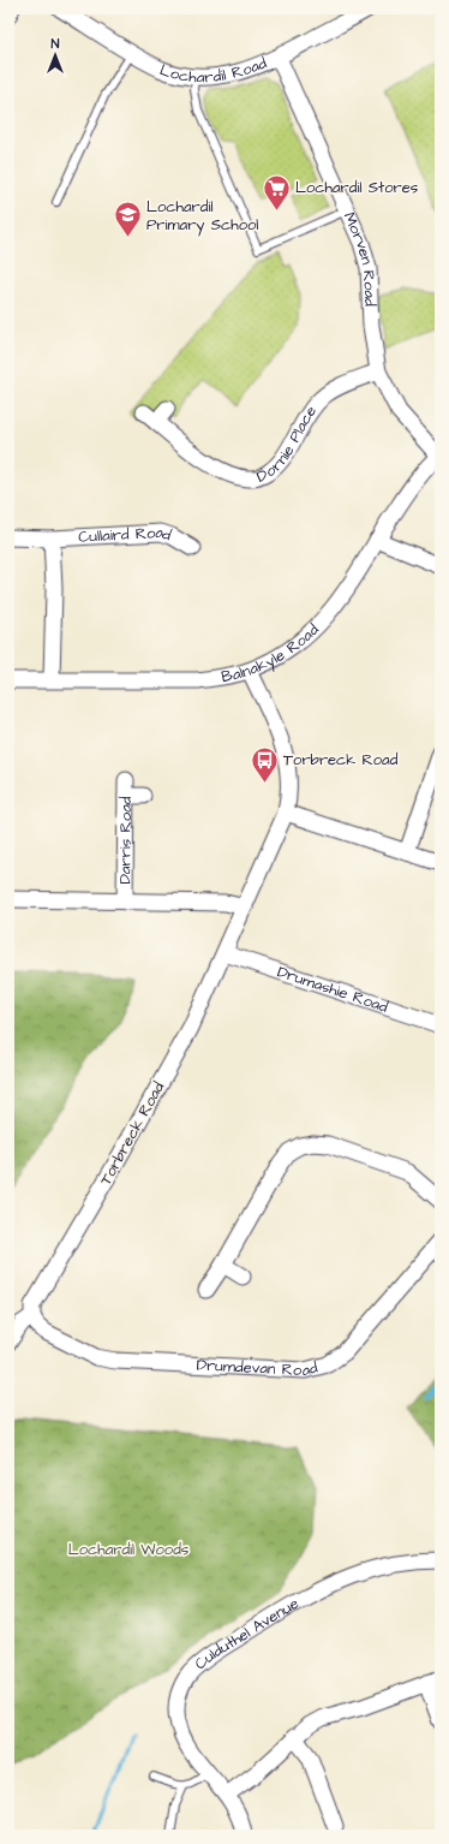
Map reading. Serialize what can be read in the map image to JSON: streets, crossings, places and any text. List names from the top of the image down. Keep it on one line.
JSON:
{"streets":{"street":["Lochardil Road","Morven Road","Dornie Place","Cullaird Road","Balnakyle Road","Darris Road","Drumashie Road","Torbreck Road","Drumdevan Road","Culduthel Avenue"]},"crossings":[["Lochardil Road","Morven Road"],["Morven Road","Dornie Place"],["Morven Road","Balnakyle Road"],["Balnakyle Road","Torbreck Road"],["Darris Road","Torbreck Road"],["Drumashie Road","Torbreck Road"],["Torbreck Road","Drumdevan Road"]],"parks":["Lochardil Woods"],"places":{"supermarket":["Lochardil Stores"],"school or university":["Lochardil Primary School"],"bus stop":["Torbreck Road"]},"north":"top"}
